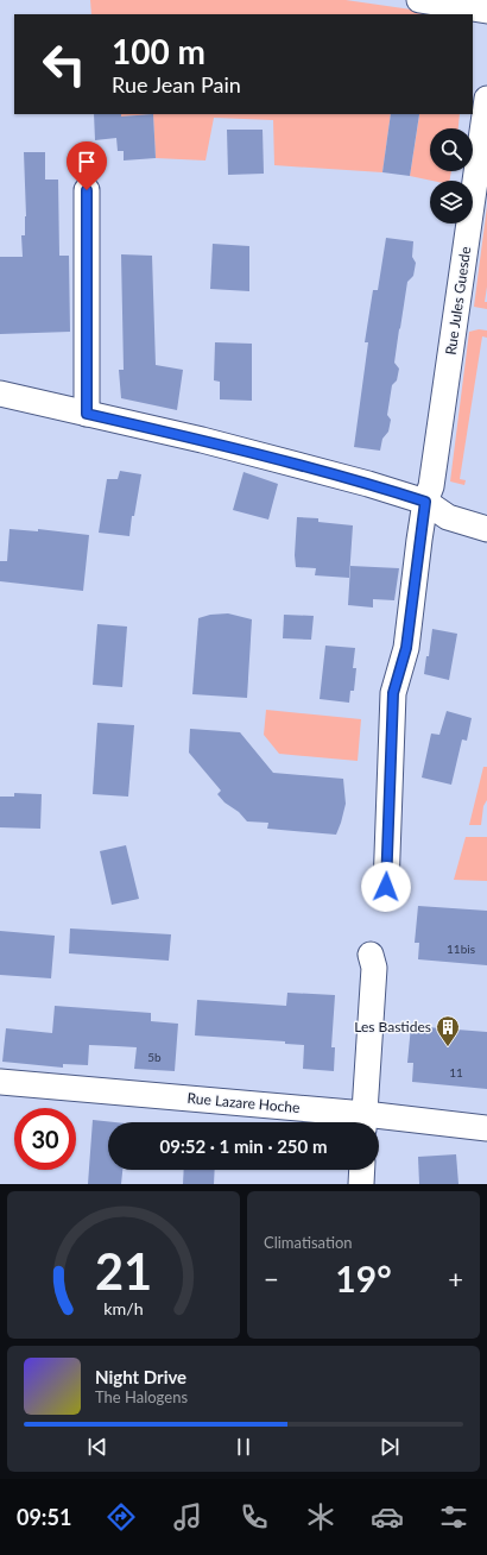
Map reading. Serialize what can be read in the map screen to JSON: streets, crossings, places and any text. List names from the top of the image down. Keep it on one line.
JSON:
{"streets":{"street":["Rue Jules Guesde","Rue Lazare Hoche"]},"places":{"building":["Les Bastides"]},"house_numbers":["11bis","5b","11"],"page":{"turn":["100 m","Rue Jean Pain"],"limit":"30","trip":"09:52 · 1 min · 250 m","tile":"Climatisation","heat":["−","19°","+"],"song":["Night Drive","The Halogens"],"tabs":"09:51","gauge":["21","km/h"]}}
